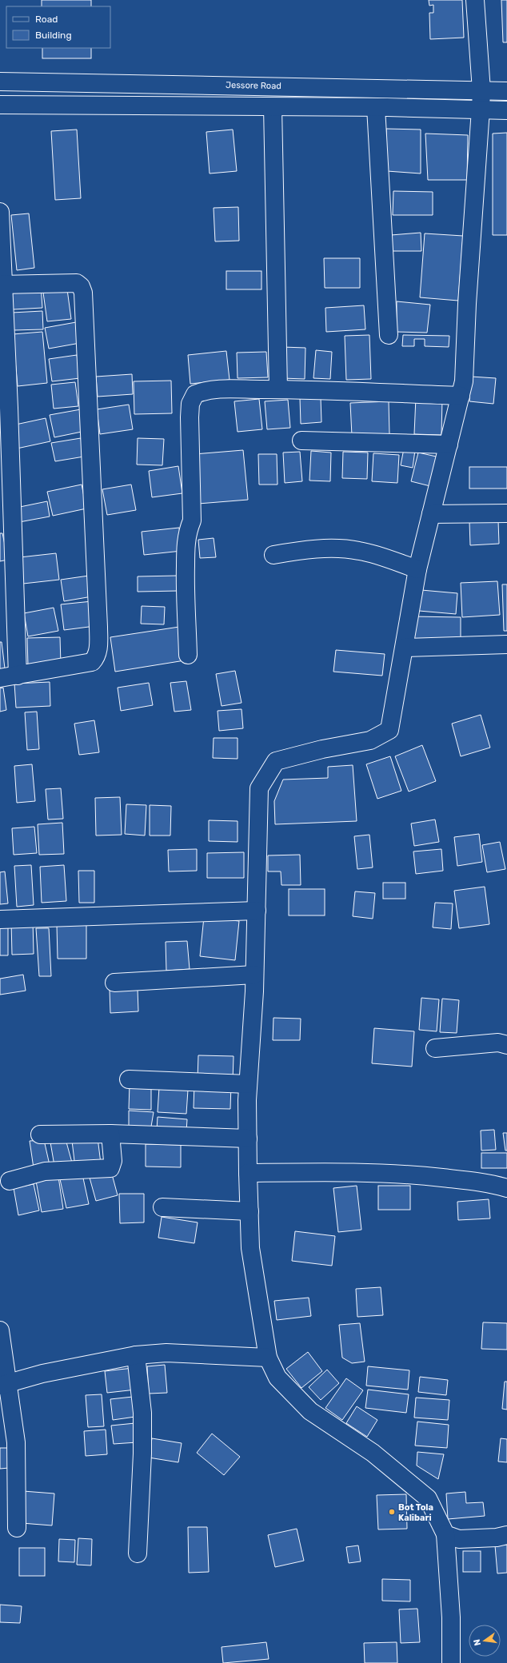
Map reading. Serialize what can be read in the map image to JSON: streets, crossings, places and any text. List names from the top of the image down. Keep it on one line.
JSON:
{"streets":{"main road":["Jessore Road"]},"places":["Bot Tola Kalibari"],"legend":["Road","Building"],"north":"left"}
